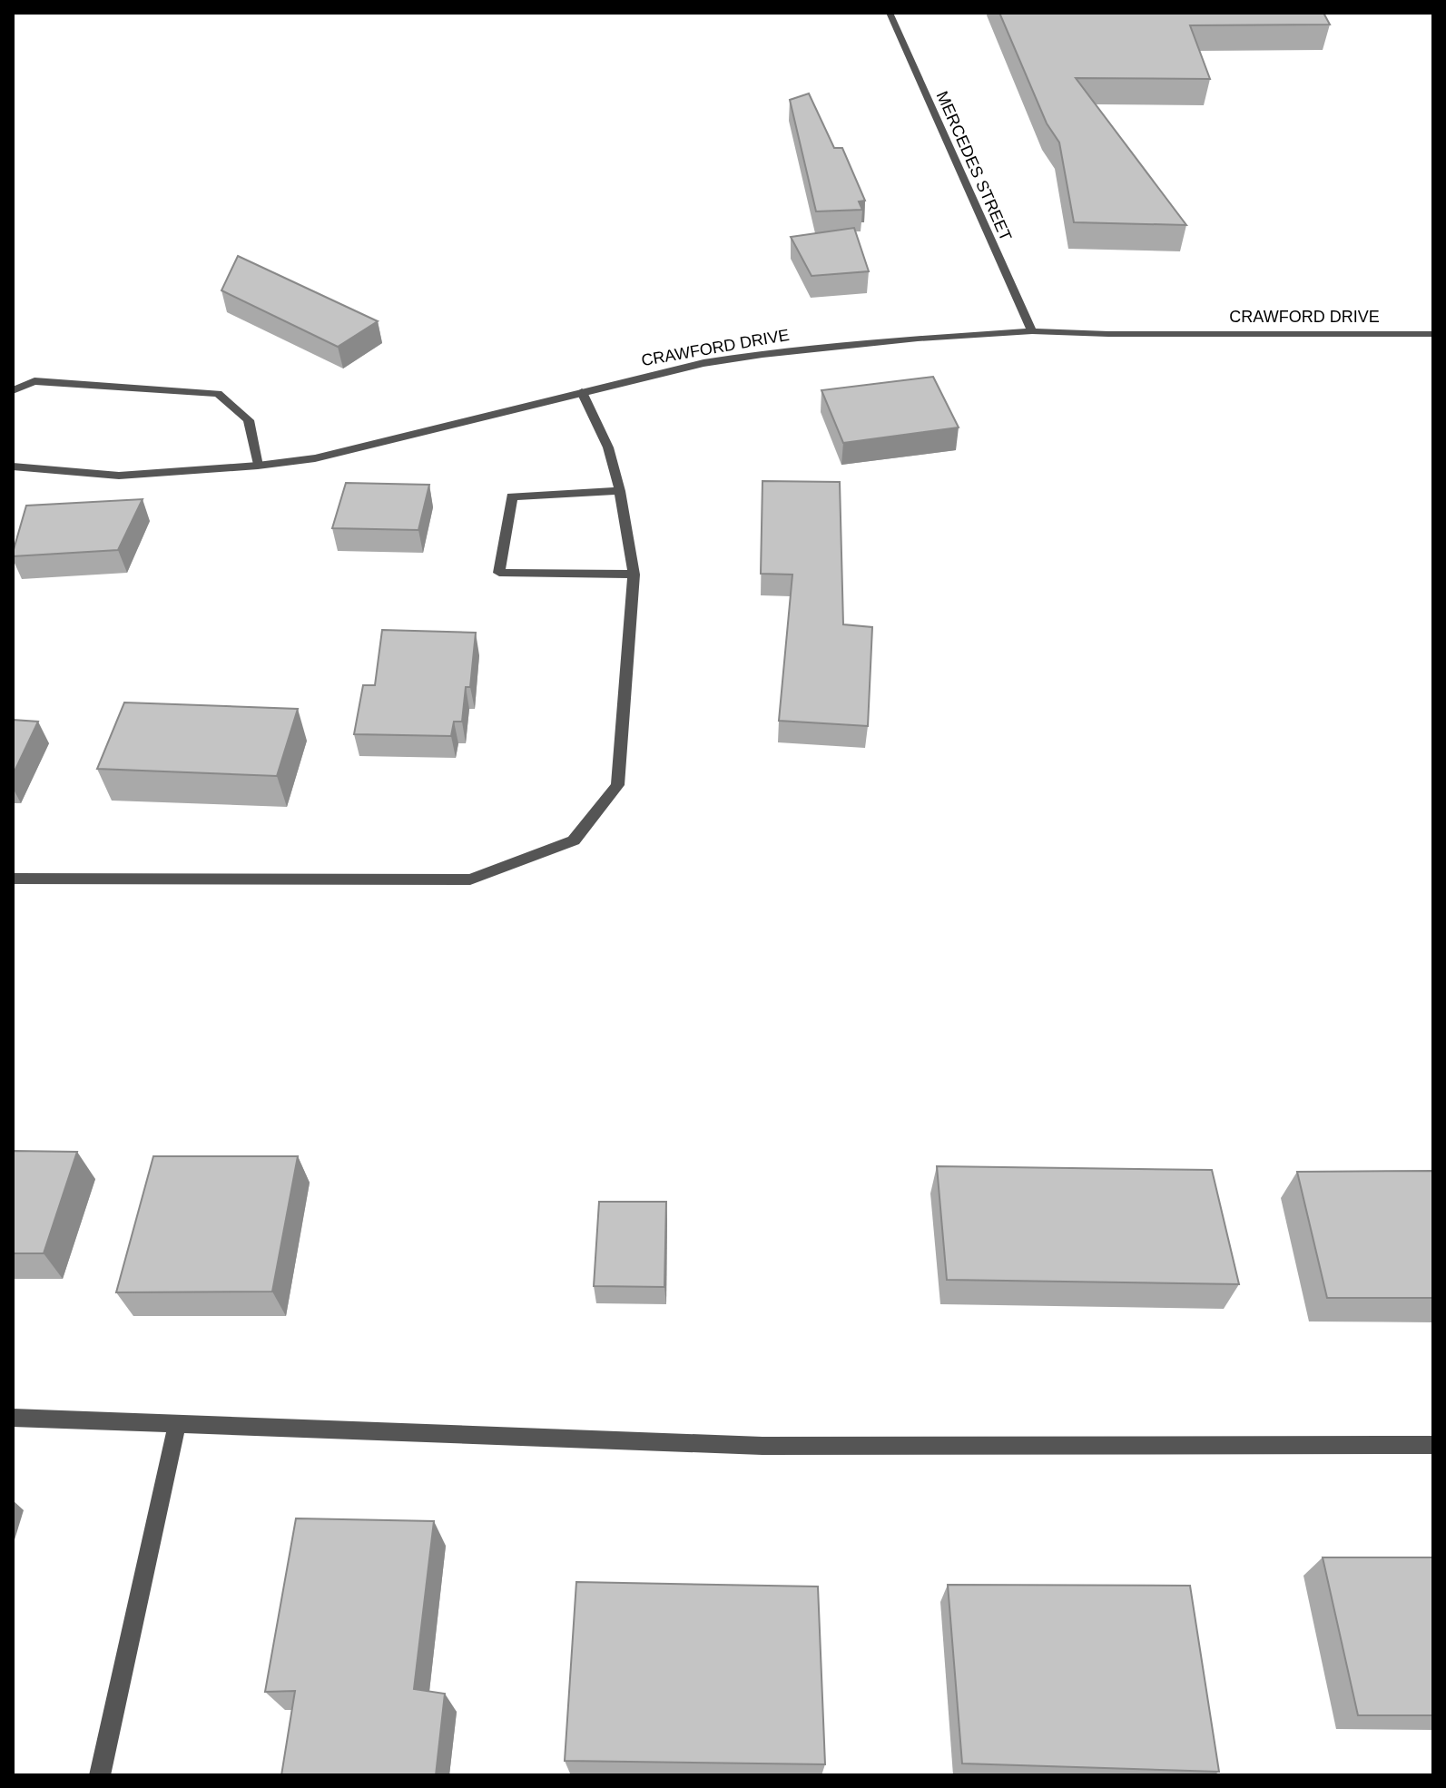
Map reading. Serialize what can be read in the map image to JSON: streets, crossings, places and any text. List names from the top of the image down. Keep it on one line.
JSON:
{"streets":{"street":["MERCEDES STREET","CRAWFORD DRIVE"]},"crossings":[["MERCEDES STREET","CRAWFORD DRIVE"]]}
